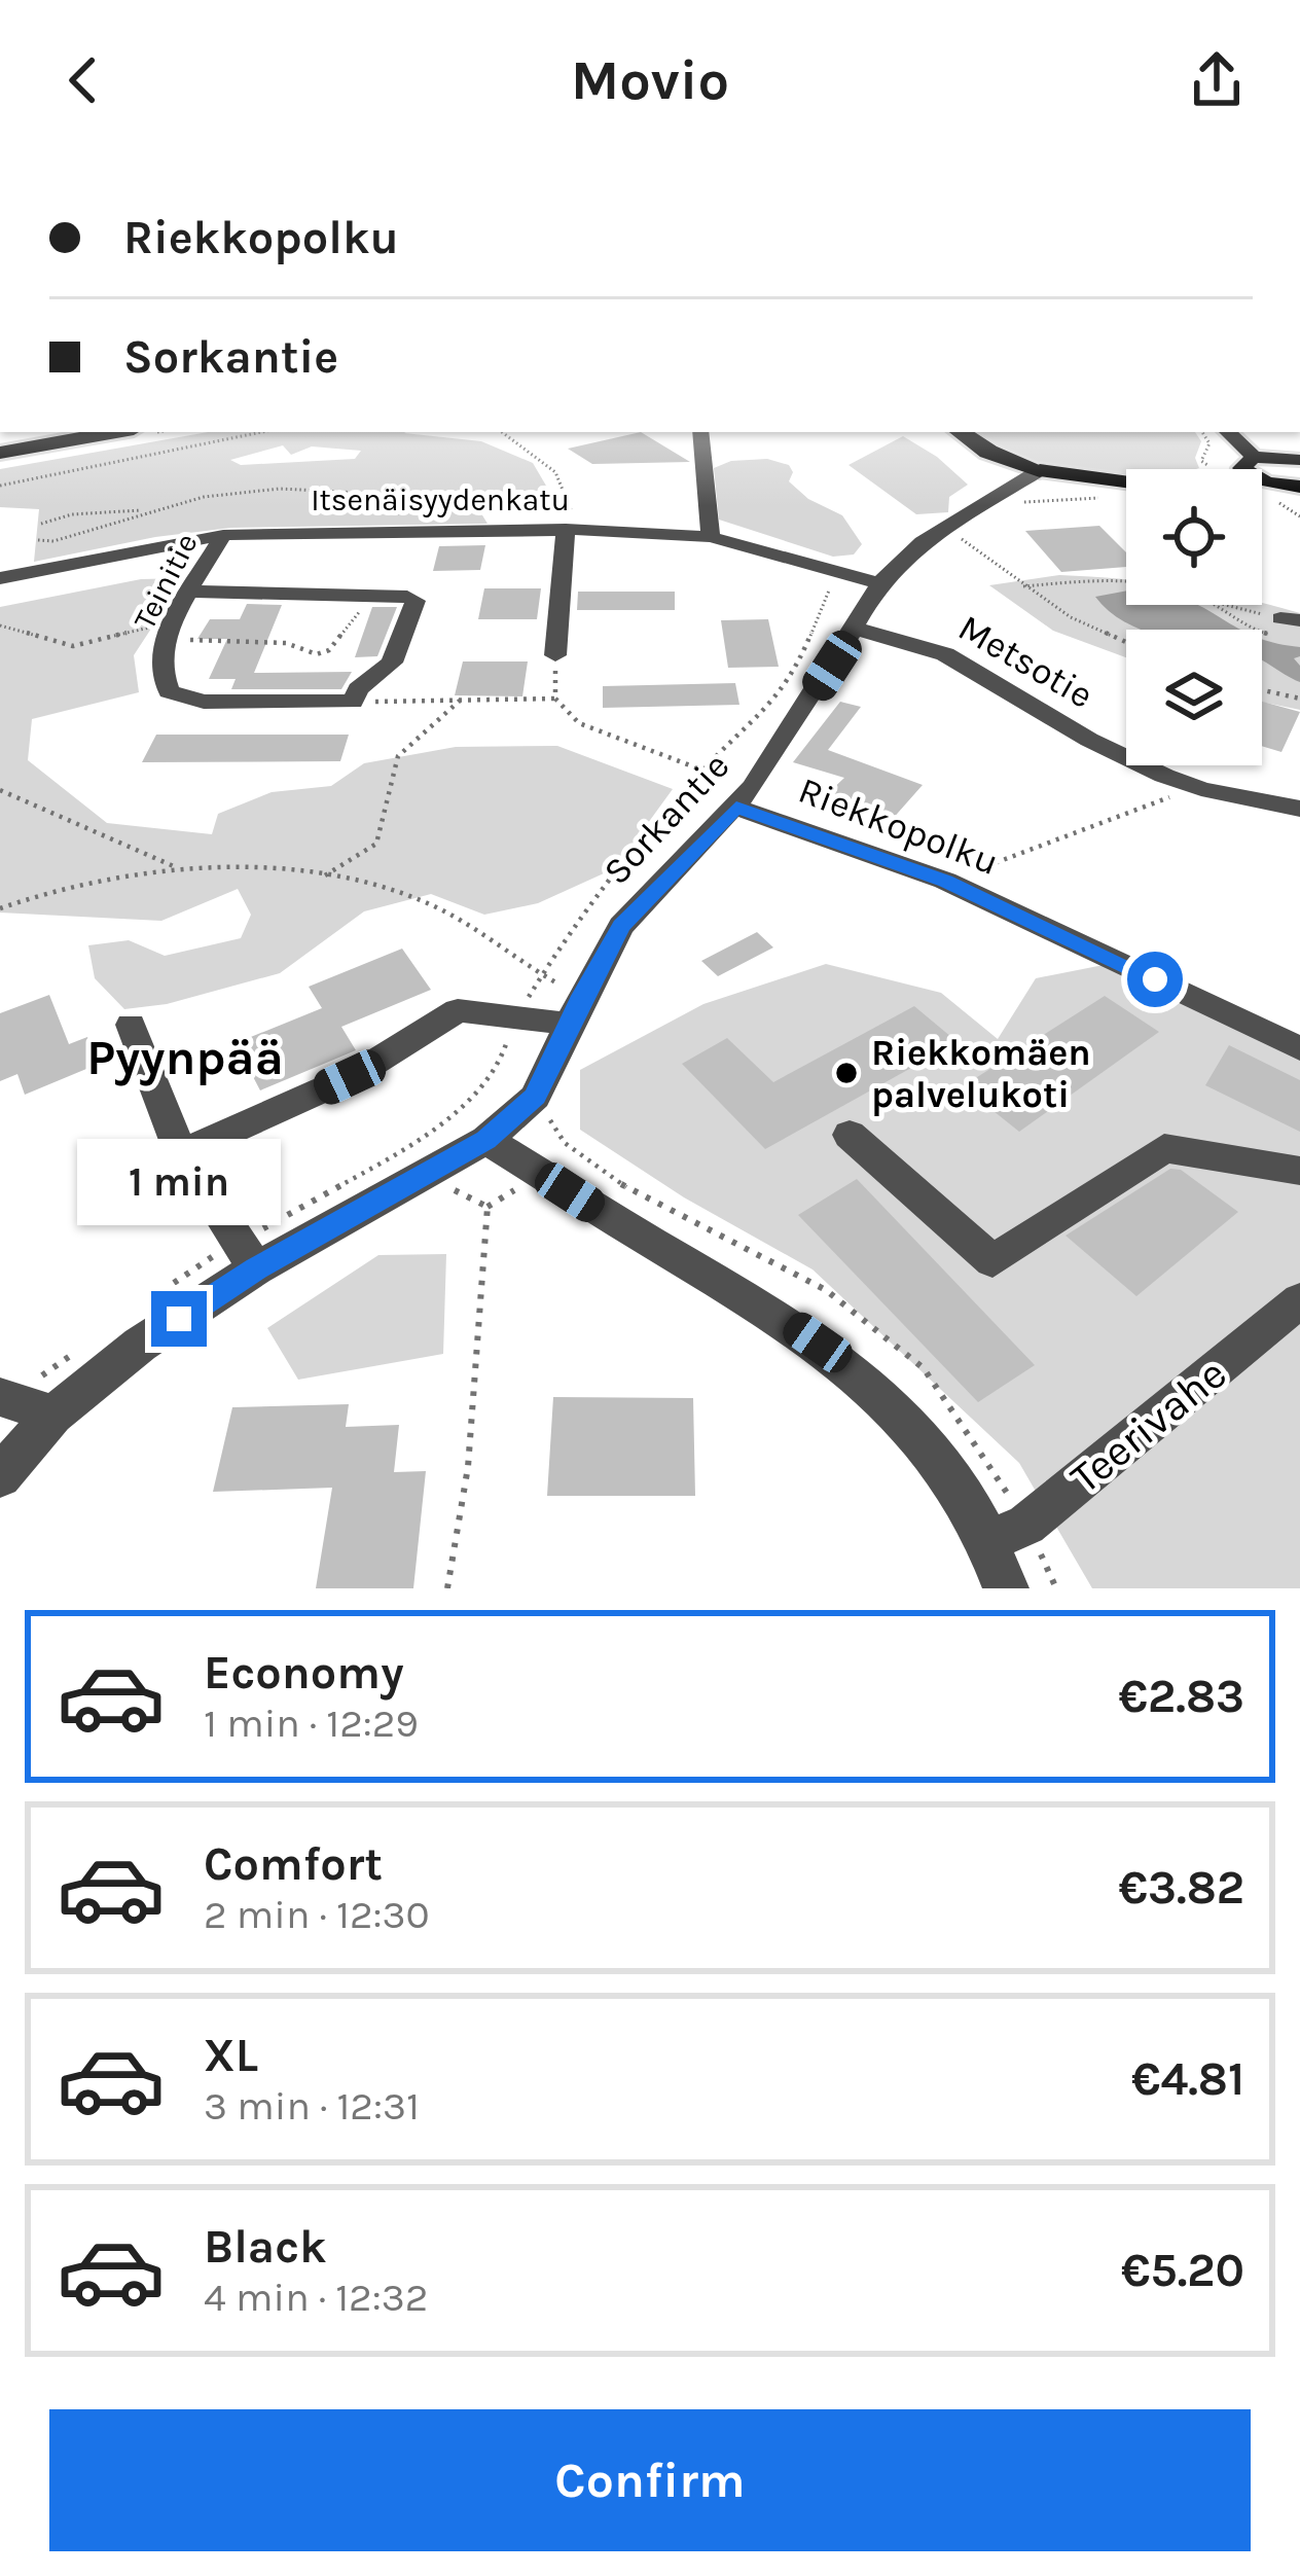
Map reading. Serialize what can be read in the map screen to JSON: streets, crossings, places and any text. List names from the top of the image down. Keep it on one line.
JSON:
{"streets":{"street":["Itsenäisyydenkatu","Teinitie","Metsotie","Sorkantie","Riekkopolku","Teerivahe"]},"crossings":[["Itsenäisyydenkatu","Teinitie"],["Itsenäisyydenkatu","Sorkantie"],["Metsotie","Sorkantie"],["Sorkantie","Riekkopolku"]],"districts":["Pyynpää"],"places":["Riekkomäen palvelukoti"],"page":{"header":"Movio","banner":["Riekkopolku","Sorkantie"],"bubble":"1 min","list":[{"name":"Economy","note":"1 min · 12:29","value":"€2.83"},{"name":"Comfort","note":"2 min · 12:30","value":"€3.82"},{"name":"XL","note":"3 min · 12:31","value":"€4.81"},{"name":"Black","note":"4 min · 12:32","value":"€5.20"}],"buttons":"Confirm"}}
